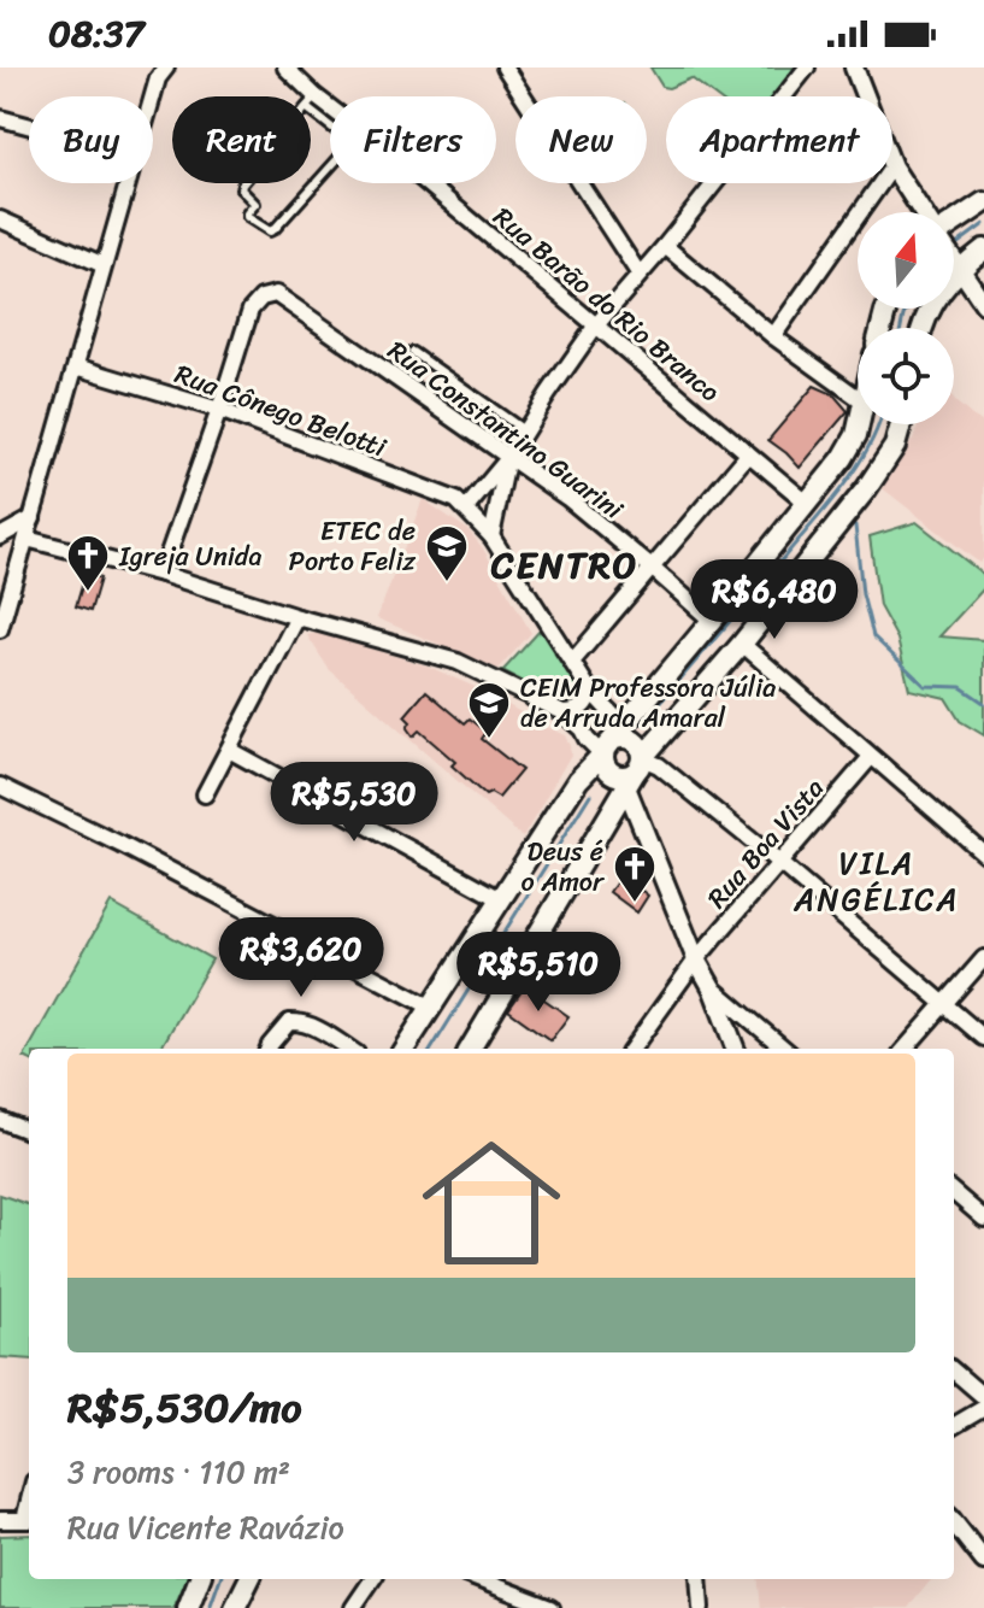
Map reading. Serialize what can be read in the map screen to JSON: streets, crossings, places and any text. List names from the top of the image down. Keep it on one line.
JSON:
{"streets":{"street":["Rua Barão do Rio Branco","Rua Cônego Belotti","Rua Constantino Guarini","Rua Boa Vista"]},"crossings":[["Rua Cônego Belotti","Rua Constantino Guarini"]],"districts":["CENTRO","VILA ANGÉLICA"],"places":{"school or university":["ETEC de Porto Feliz","CEIM Professora Júlia de Arruda Amaral"],"church":["Igreja Unida","Deus é o Amor"]},"north":"top","page":{"status":"08:37","chip":["Buy","Rent","Filters","New","Apartment"],"price":["R$6,480","R$5,530","R$3,620","R$5,510"],"list":[{"name":"R$5,530/mo","note":"3 rooms · 110 m² · Rua Vicente Ravázio"}]}}
